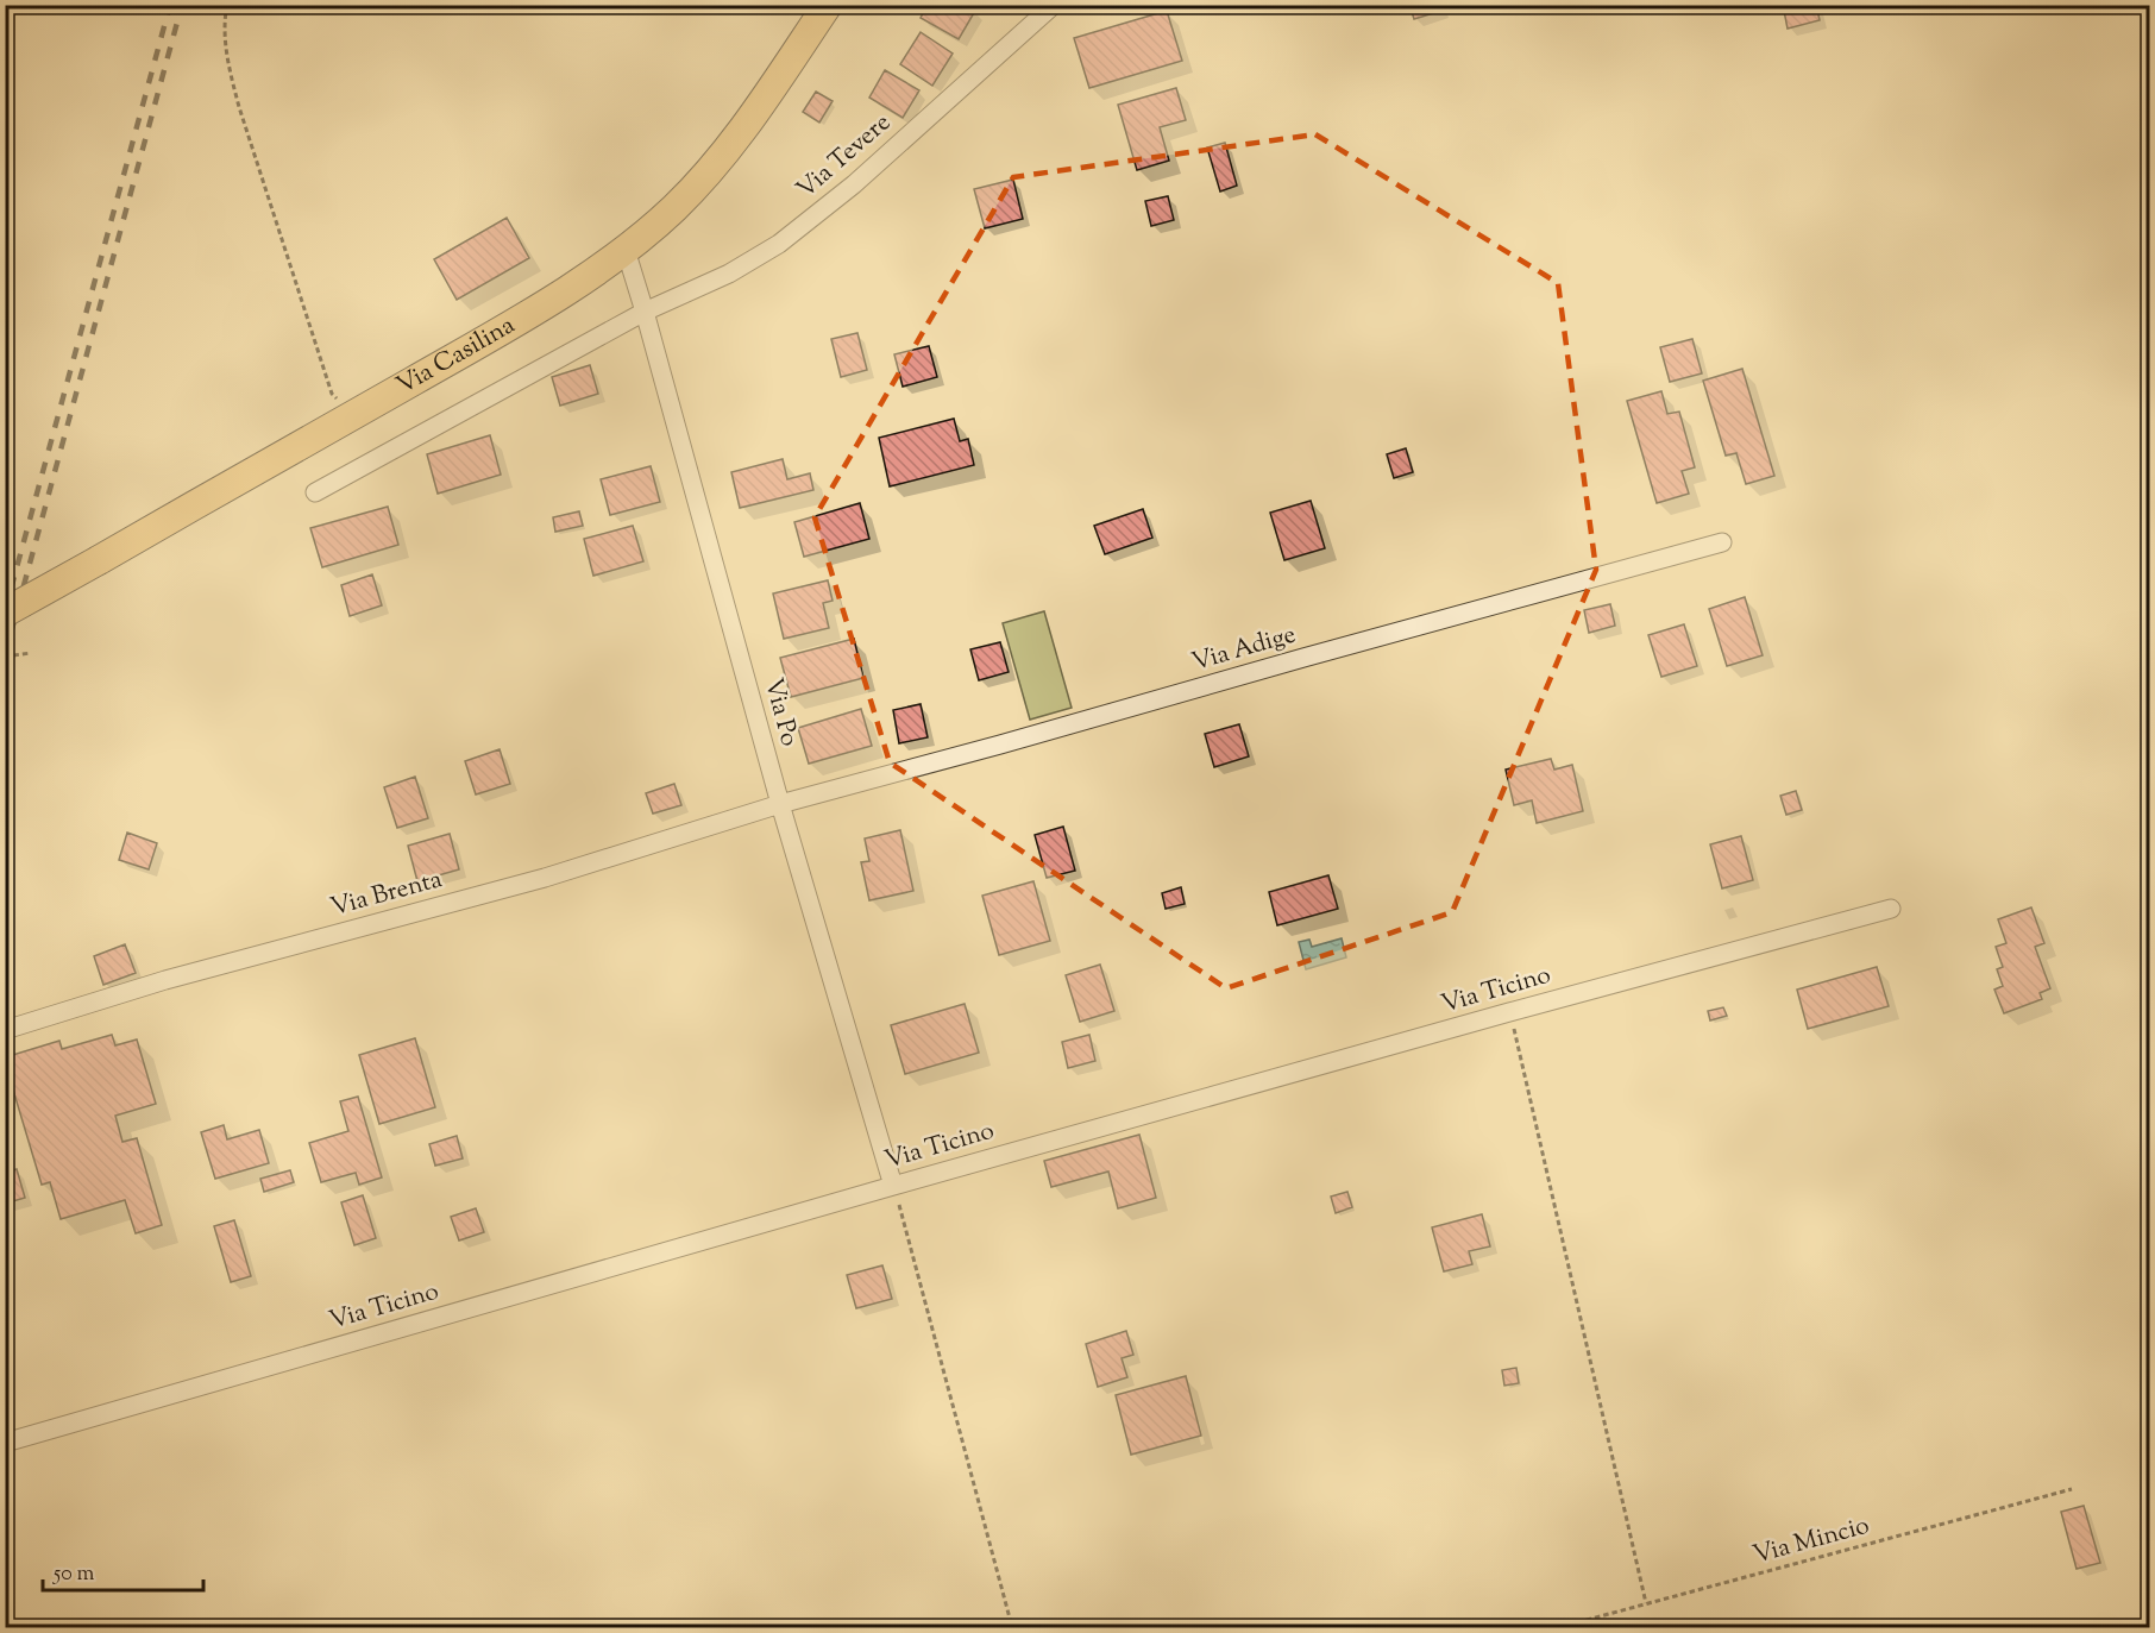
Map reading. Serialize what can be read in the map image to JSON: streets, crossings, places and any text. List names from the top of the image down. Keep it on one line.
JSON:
{"streets":{"main road":["Via Casilina"],"street":["Via Tevere","Via Adige","Via Po","Via Brenta","Via Ticino"],"path":["Via Mincio"]},"crossings":[["Via Tevere","Via Po"],["Via Casilina","Via Po"],["Via Adige","Via Po"],["Via Adige","Via Brenta"],["Via Po","Via Brenta"],["Via Po","Via Ticino"]],"scale_bar":"50 m"}
